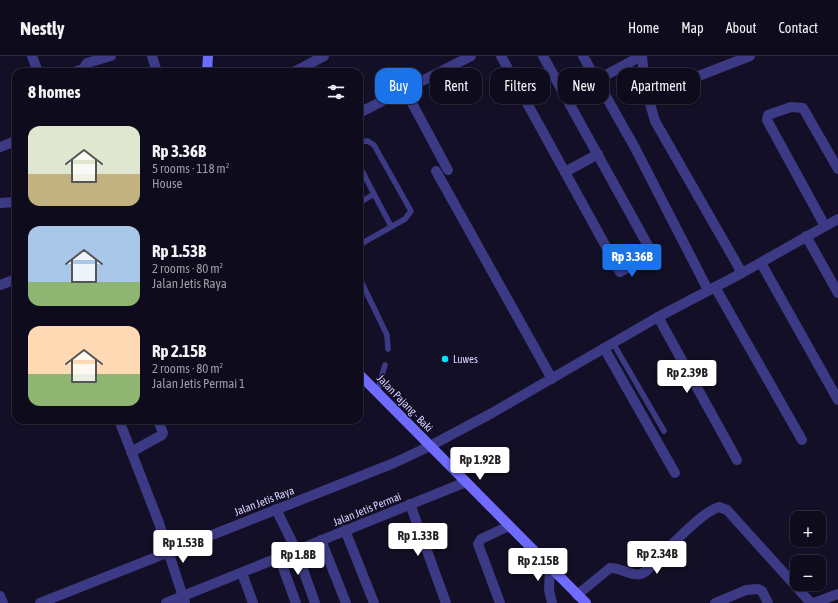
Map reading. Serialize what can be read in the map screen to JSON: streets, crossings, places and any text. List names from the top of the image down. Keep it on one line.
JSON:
{"streets":{"main road":["Jalan Pajang - Baki"],"street":["Jalan Jetis Raya","Jalan Jetis Permai"]},"crossings":[["Jalan Pajang - Baki","Jalan Jetis Raya"],["Jalan Pajang - Baki","Jalan Jetis Permai"]],"places":["Luwes"],"page":{"header":"Nestly","nav":["Home","Map","About","Contact"],"chip":["Buy","Rent","Filters","New","Apartment"],"heading":"8 homes","list":[{"name":"Rp 3.36B","note":"5 rooms · 118 m² · House"},{"name":"Rp 1.53B","note":"2 rooms · 80 m² · Jalan Jetis Raya"},{"name":"Rp 2.15B","note":"2 rooms · 80 m² · Jalan Jetis Permai 1"}],"price":["Rp 3.36B","Rp 2.39B","Rp 1.92B","Rp 1.33B","Rp 1.53B","Rp 2.34B","Rp 1.8B","Rp 2.15B"],"map_buttons":["+","−"]}}
